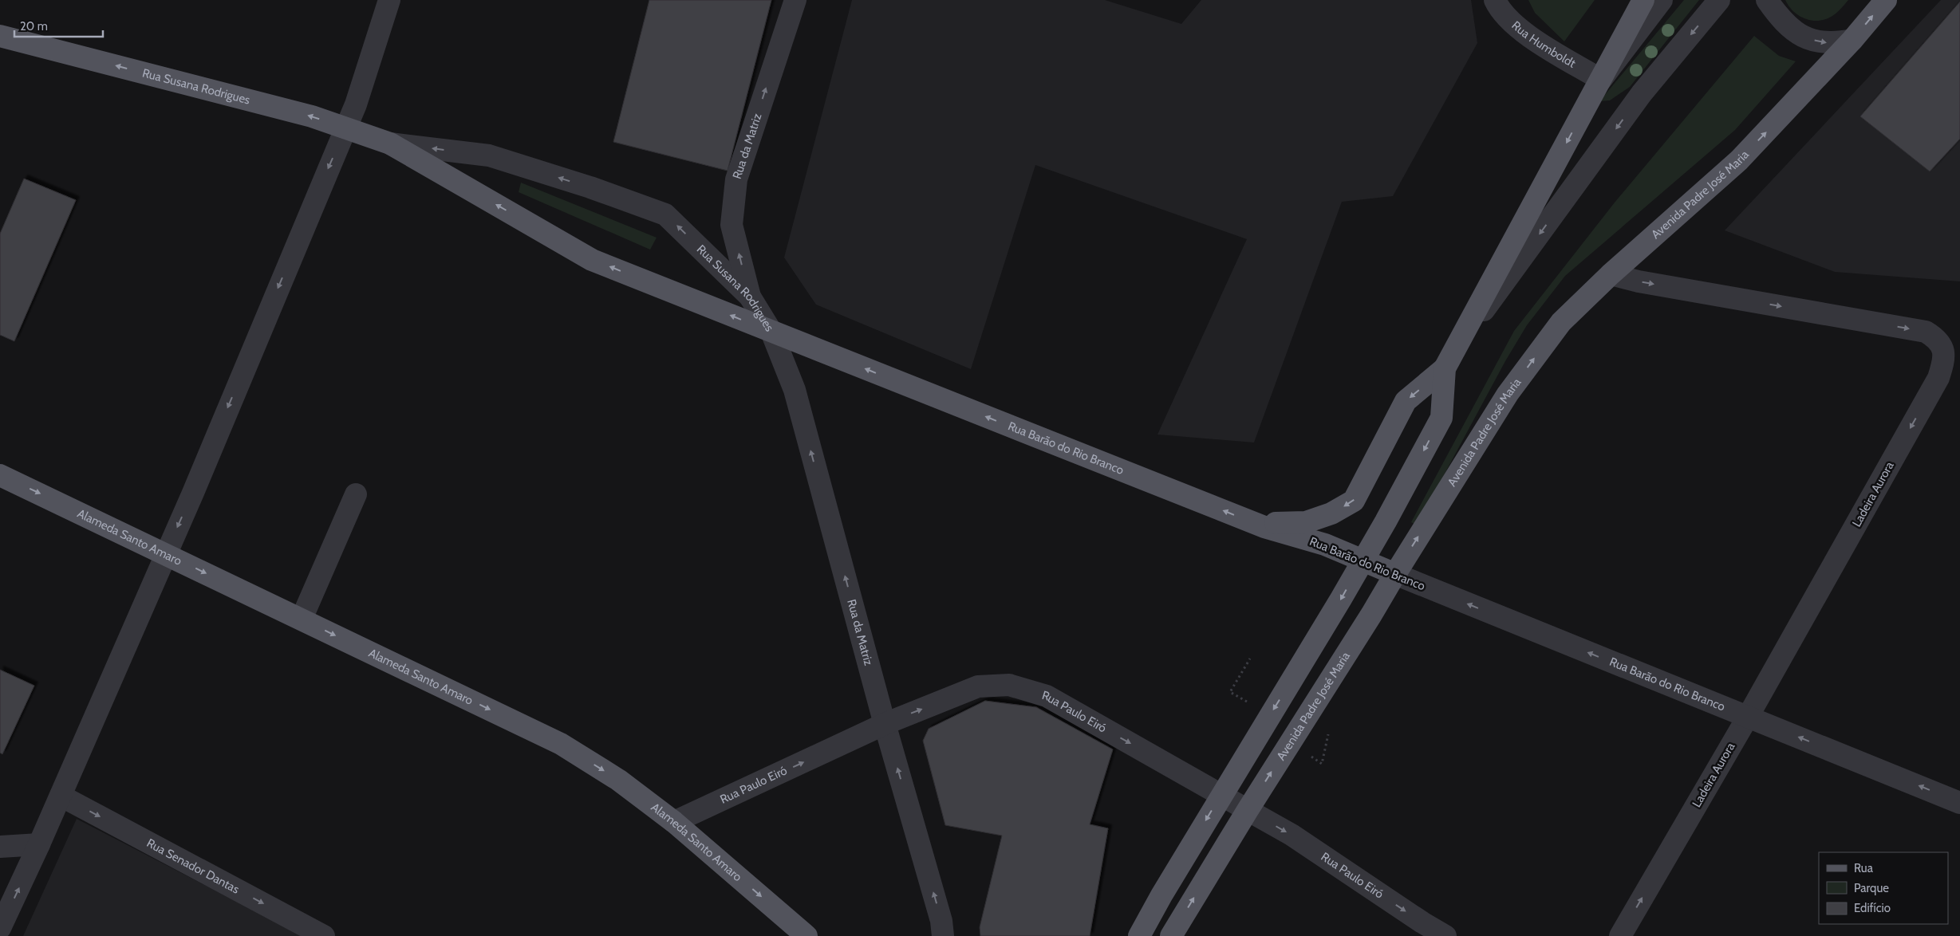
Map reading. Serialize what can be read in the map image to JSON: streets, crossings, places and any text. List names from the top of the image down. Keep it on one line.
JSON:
{"streets":{"main road":["Rua Susana Rodrigues","Avenida Padre José Maria","Rua Barão do Rio Branco","Alameda Santo Amaro"],"street":["Rua Humboldt","Rua da Matriz","Ladeira Aurora","Rua Paulo Eiró","Rua Senador Dantas"]},"crossings":[["Rua Susana Rodrigues","Rua da Matriz"],["Rua Susana Rodrigues","Rua Barão do Rio Branco"],["Rua da Matriz","Rua Barão do Rio Branco"],["Rua da Matriz","Rua Paulo Eiró"],["Avenida Padre José Maria","Rua Barão do Rio Branco"],["Avenida Padre José Maria","Ladeira Aurora"],["Avenida Padre José Maria","Rua Paulo Eiró"],["Rua Barão do Rio Branco","Ladeira Aurora"],["Alameda Santo Amaro","Rua Paulo Eiró"]],"one_way":["Rua Susana Rodrigues","Rua da Matriz","Rua Barão do Rio Branco","Alameda Santo Amaro","Rua Paulo Eiró","Rua Senador Dantas"],"legend":["Rua","Parque","Edifício"],"scale_bar":"20 m"}
